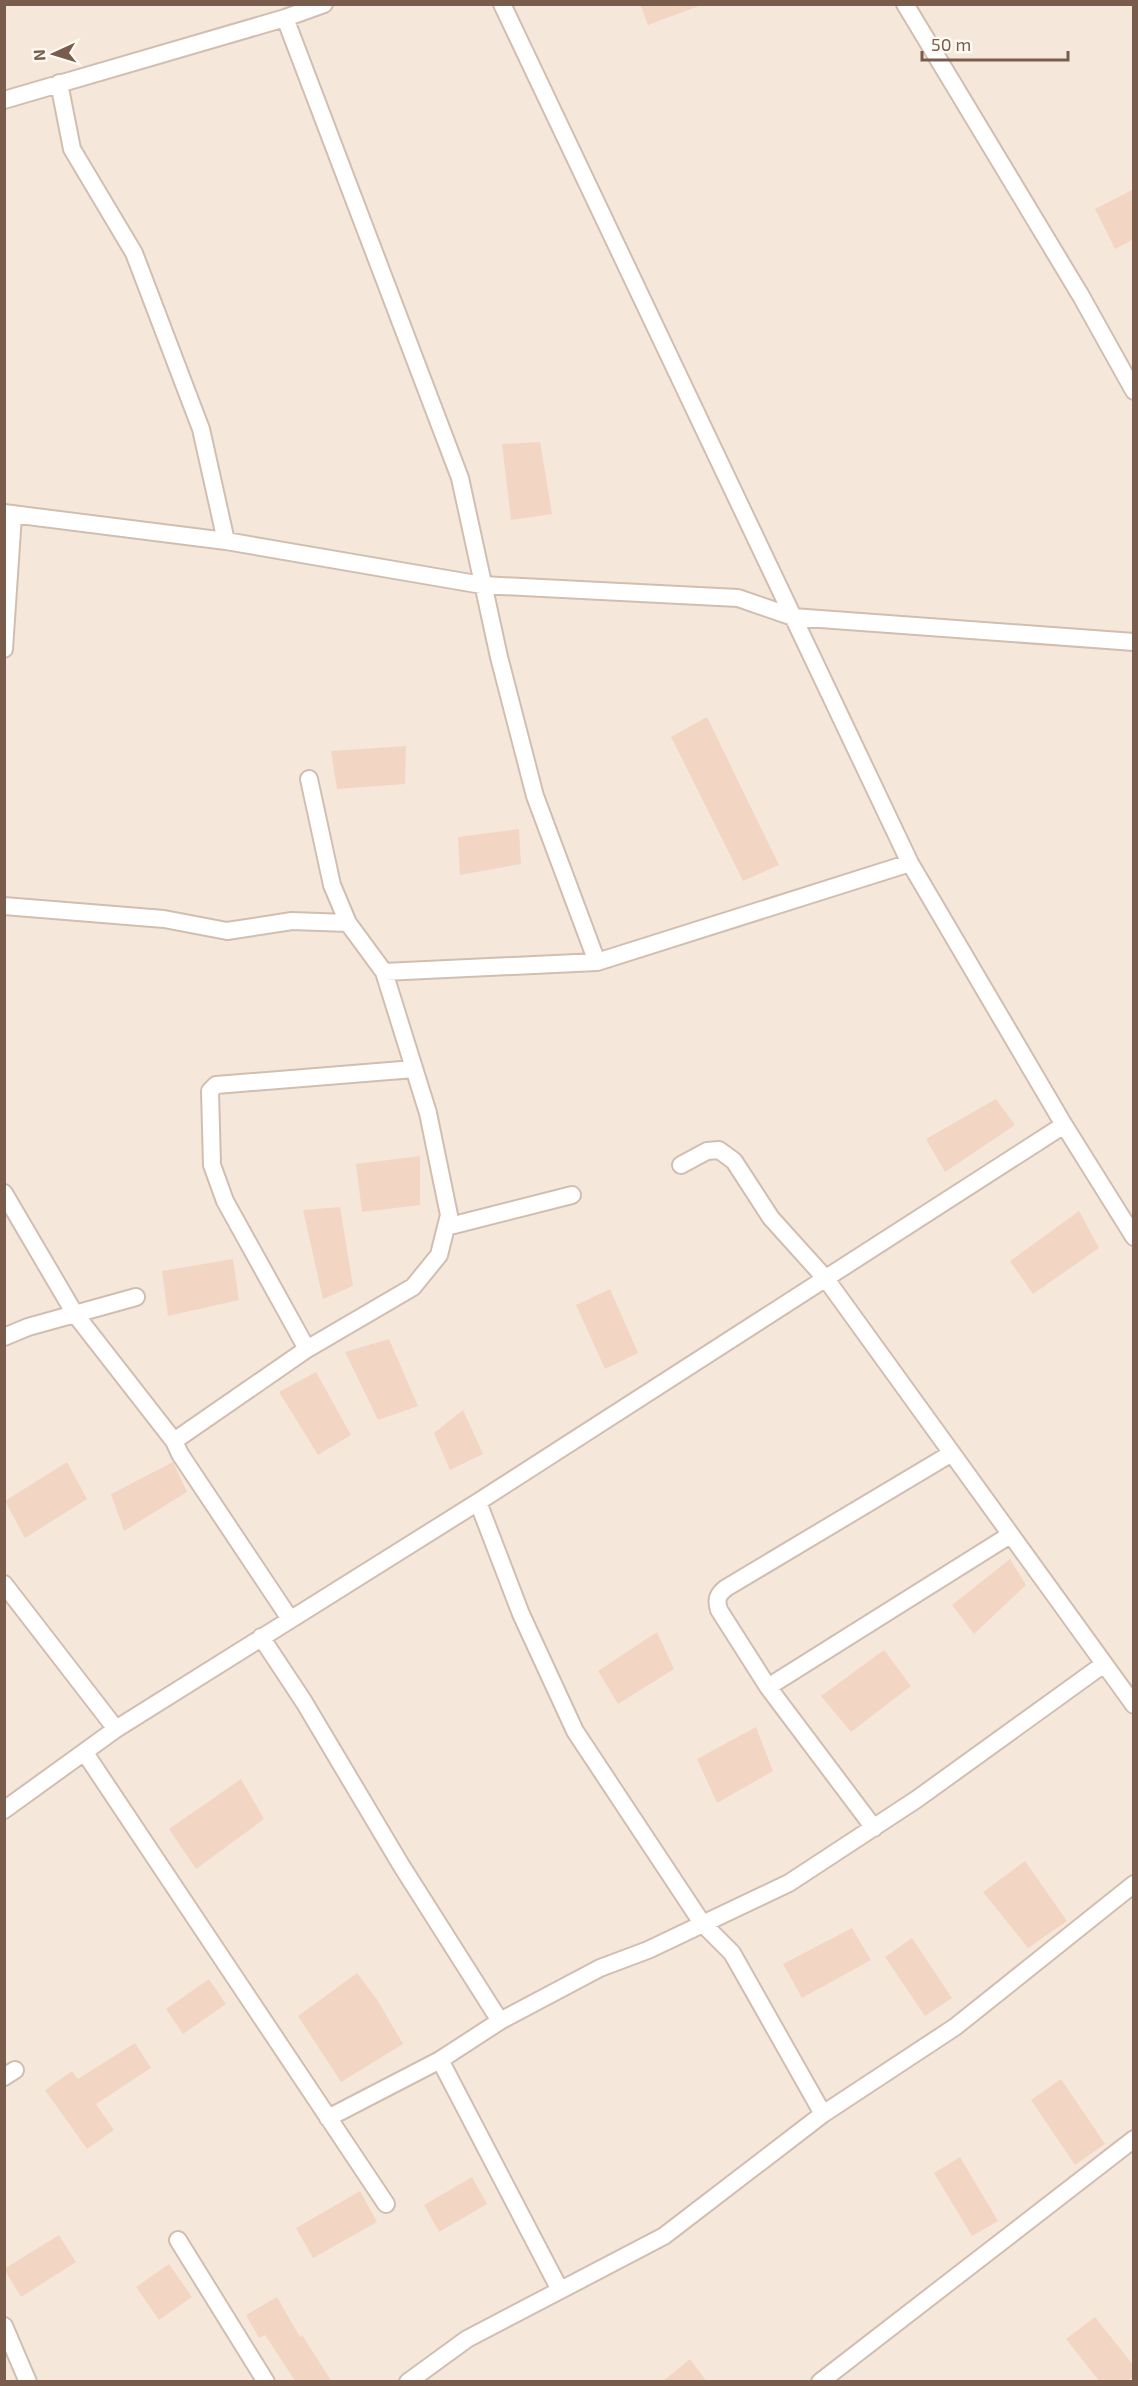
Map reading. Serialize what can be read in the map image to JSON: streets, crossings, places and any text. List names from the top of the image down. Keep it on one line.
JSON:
{"scale_bar":"50 m","north":"left"}
